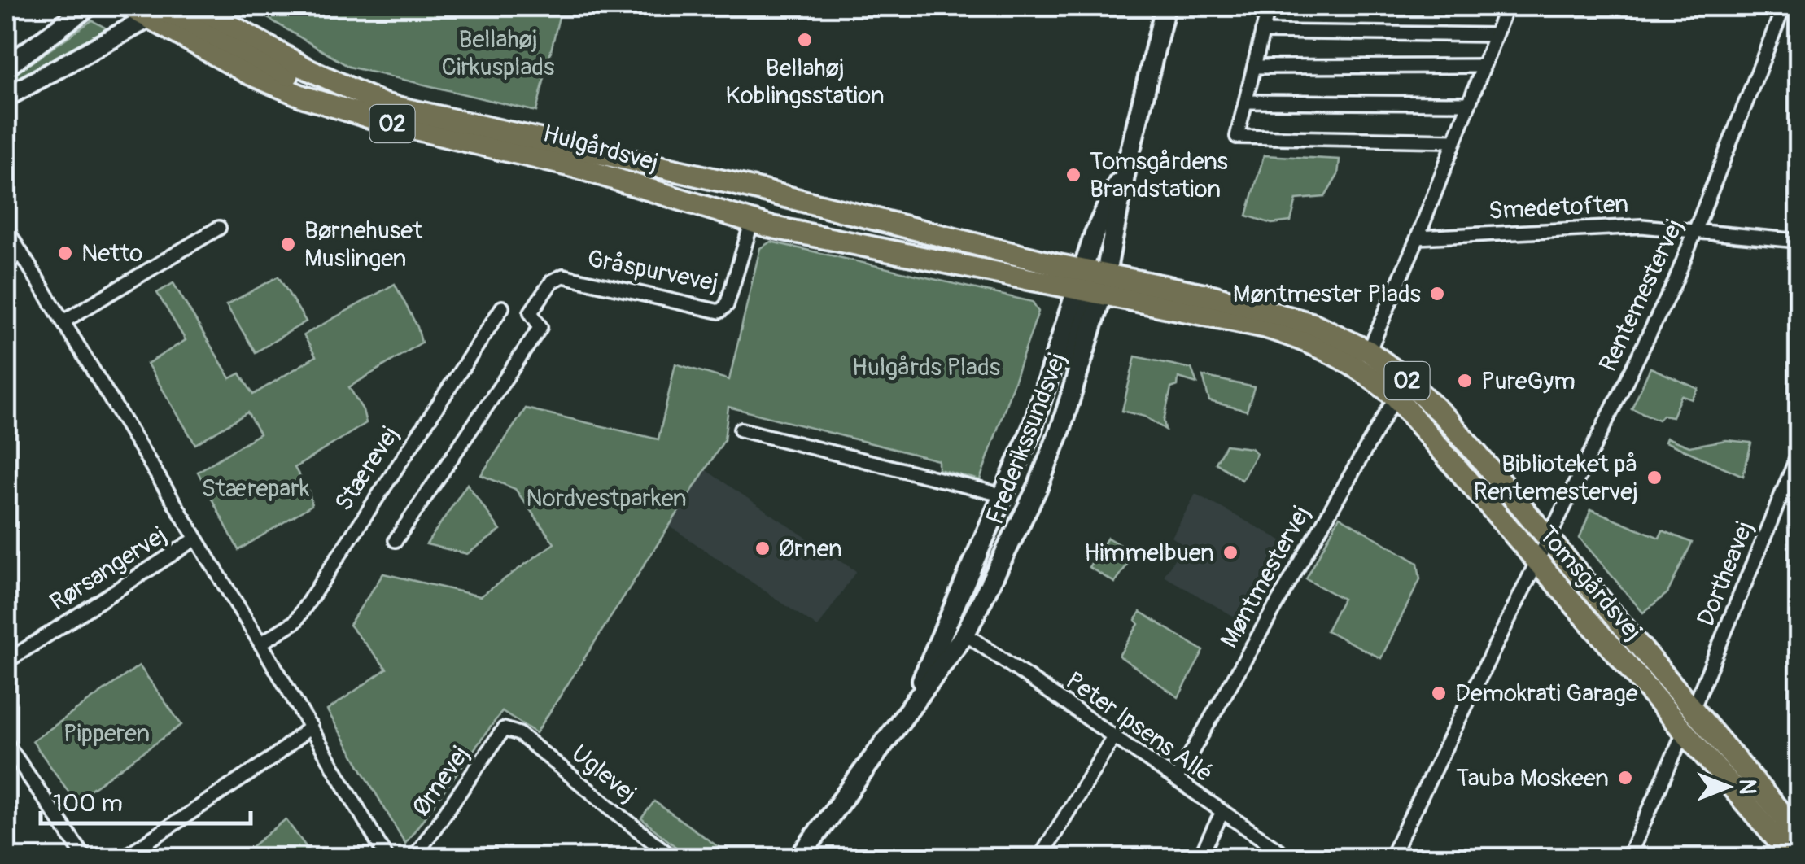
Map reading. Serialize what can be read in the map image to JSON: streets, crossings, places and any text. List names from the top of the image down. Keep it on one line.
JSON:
{"streets":{"main road":["O2","Hulgårdsvej","Tomsgårdsvej"],"street":["Smedetoften","Gråspurvevej","Rentemestervej","Frederikssundsvej","Stærevej","Rørsangervej","Dortheavej","Møntmestervej","Peter Ipsens Allé","Uglevej","Ørnevej"]},"crossings":[["Hulgårdsvej","Gråspurvevej"],["Hulgårdsvej","Frederikssundsvej"],["Hulgårdsvej","Tomsgårdsvej"],["Smedetoften","Rentemestervej"],["Rentemestervej","Tomsgårdsvej"],["Frederikssundsvej","Tomsgårdsvej"],["Frederikssundsvej","Peter Ipsens Allé"],["Dortheavej","Tomsgårdsvej"],["Møntmestervej","Tomsgårdsvej"],["Møntmestervej","Peter Ipsens Allé"],["Uglevej","Ørnevej"]],"parks":["Bellahøj Cirkusplads","Hulgårds Plads","Stærepark","Nordvestparken","Pipperen"],"places":["Bellahøj Koblingsstation","Tomsgårdens Brandstation","Børnehuset Muslingen","Netto","Møntmester Plads","PureGym","Biblioteket på Rentemestervej","Ørnen","Himmelbuen","Demokrati Garage","Tauba Moskeen"],"scale_bar":"100 m","north":"right"}
